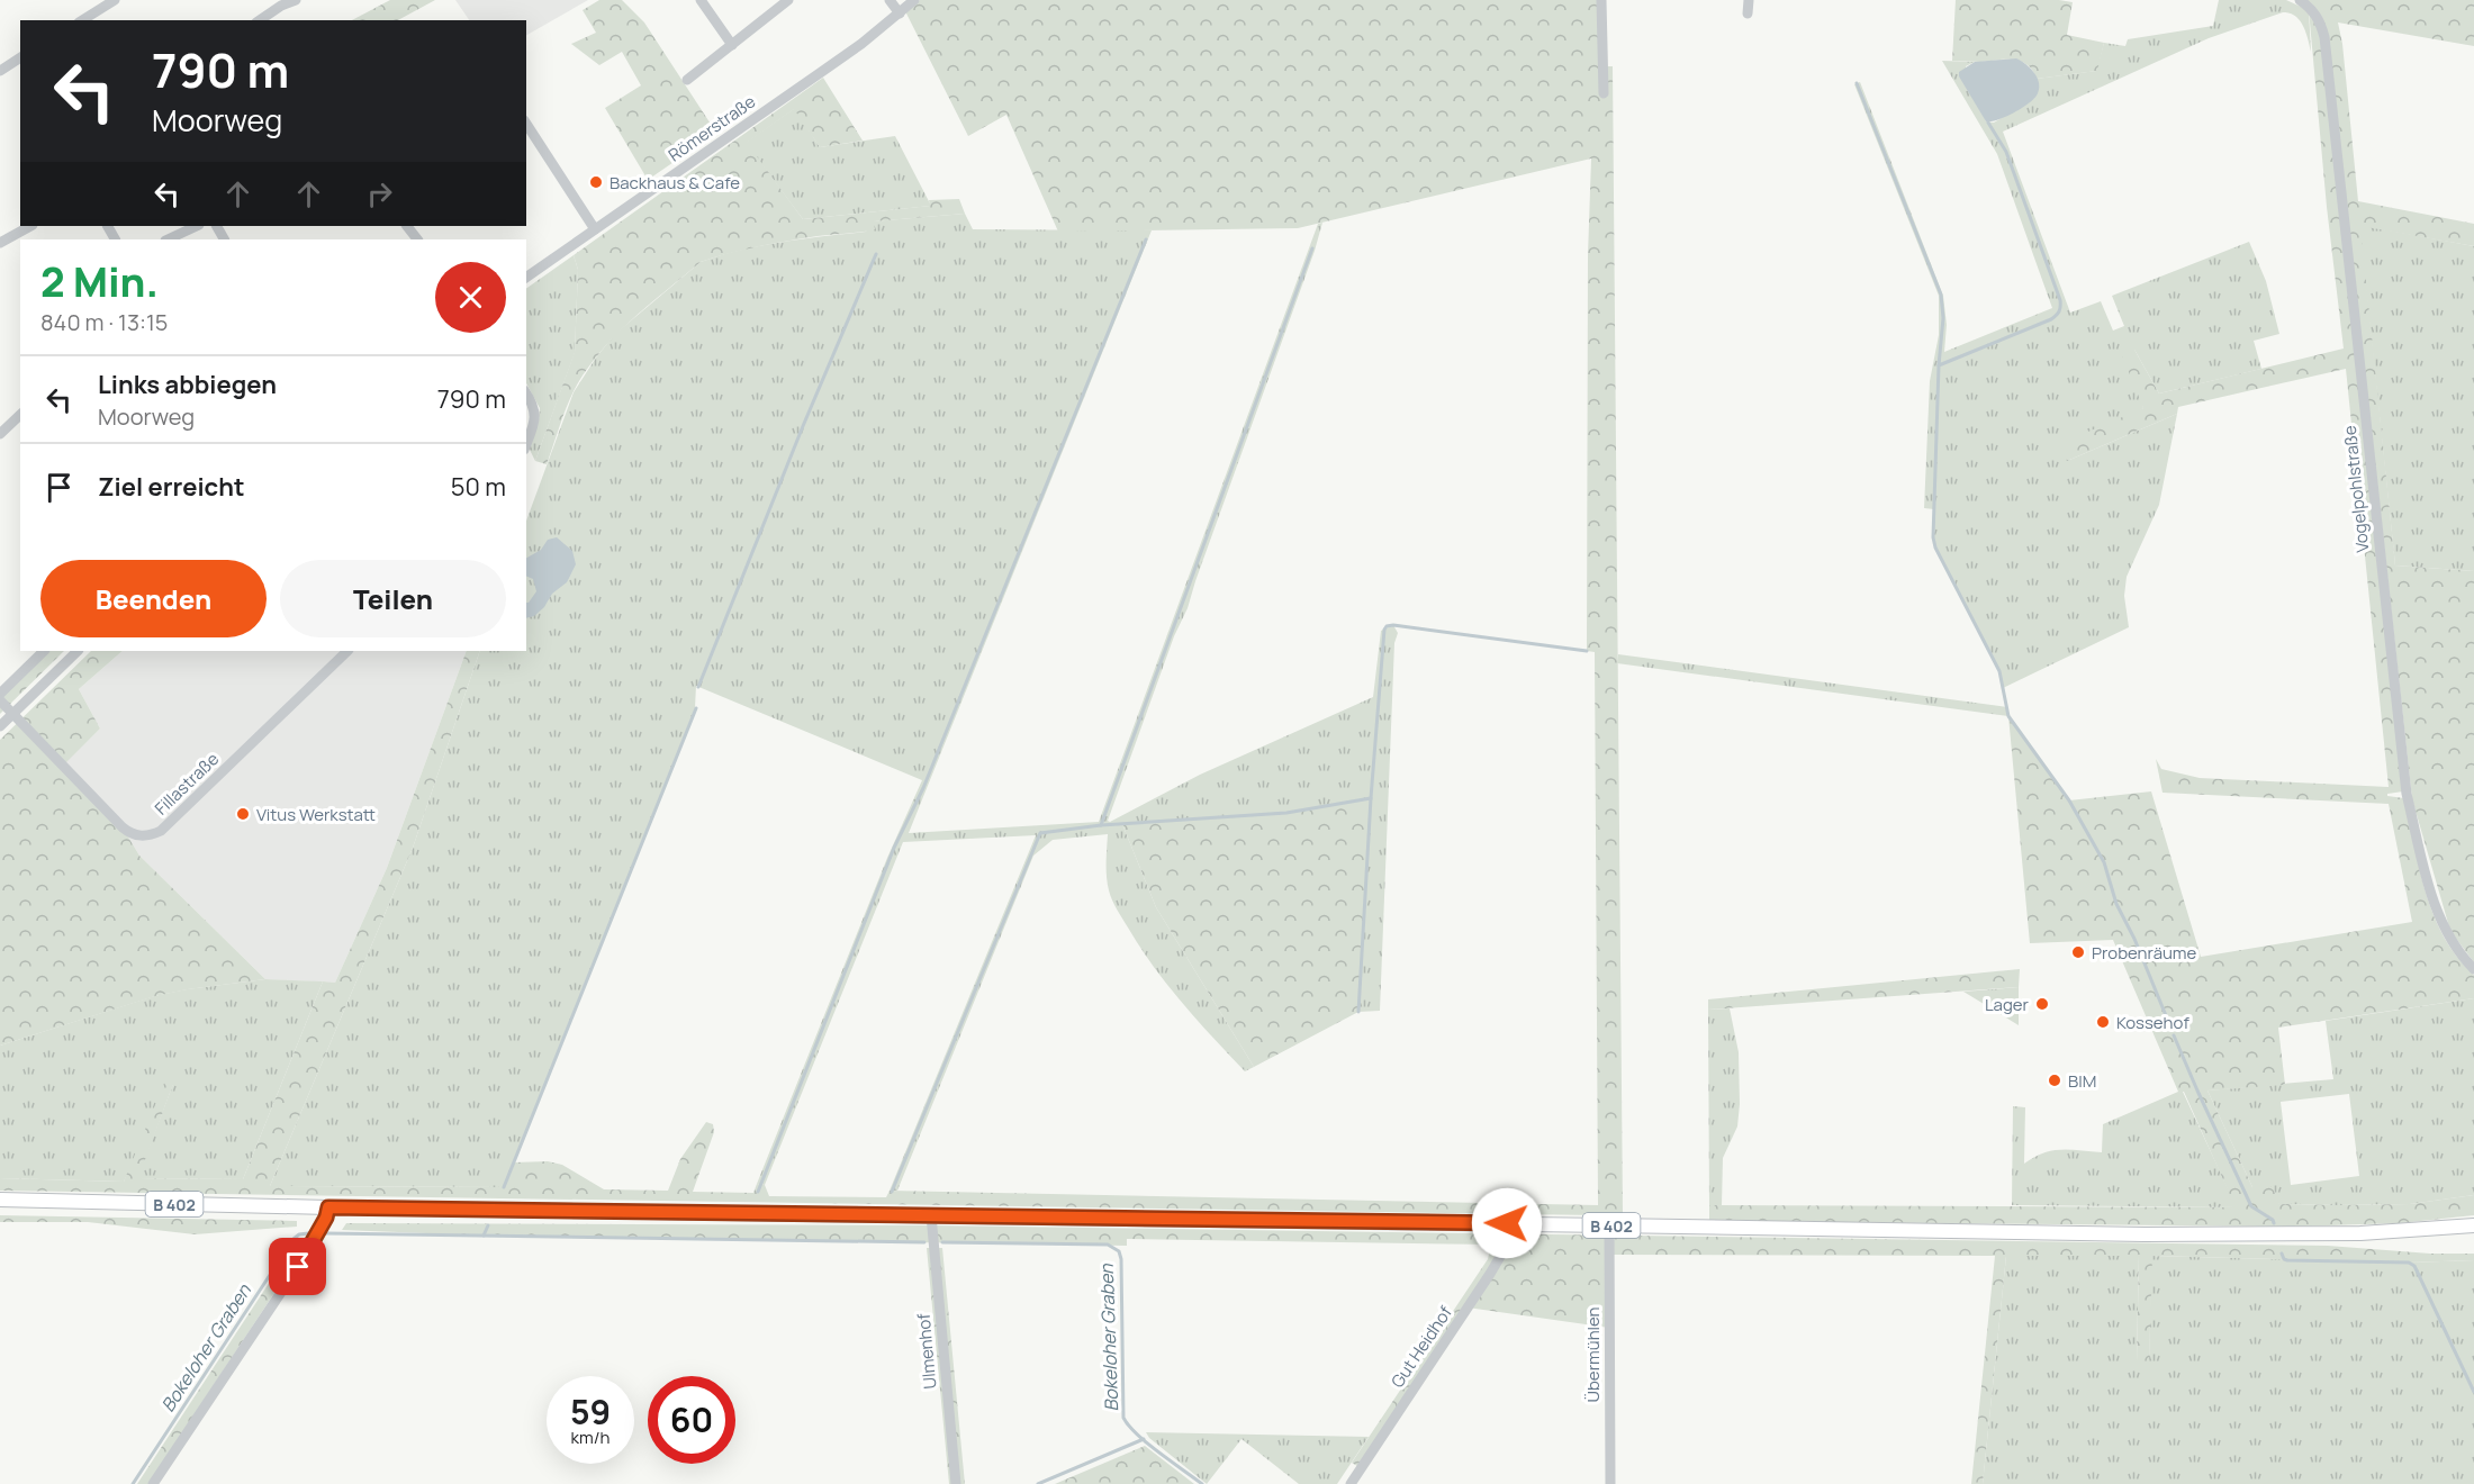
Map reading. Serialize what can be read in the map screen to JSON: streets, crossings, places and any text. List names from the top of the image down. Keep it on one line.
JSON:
{"streets":{"main road":["B 402"],"street":["Römerstraße","Vogelpohlstraße","Fillastraße","Gut Heidhof","Ulmenhof","Übermühlen"]},"crossings":[["B 402","Gut Heidhof"],["B 402","Ulmenhof"],["B 402","Übermühlen"]],"water":["Bokeloher Graben"],"places":["Backhaus & Cafe","Vitus Werkstatt","Probenräume","Lager","Kossehof","BIM"],"page":{"turn":["790 m","Moorweg"],"heading":["2 Min.","840 m · 13:15"],"list":[{"name":"Links abbiegen","note":"Moorweg","value":"790 m"},{"name":"Ziel erreicht","value":"50 m"}],"buttons":["Beenden","Teilen"],"speed":"59 km/h","limit":"60"}}
